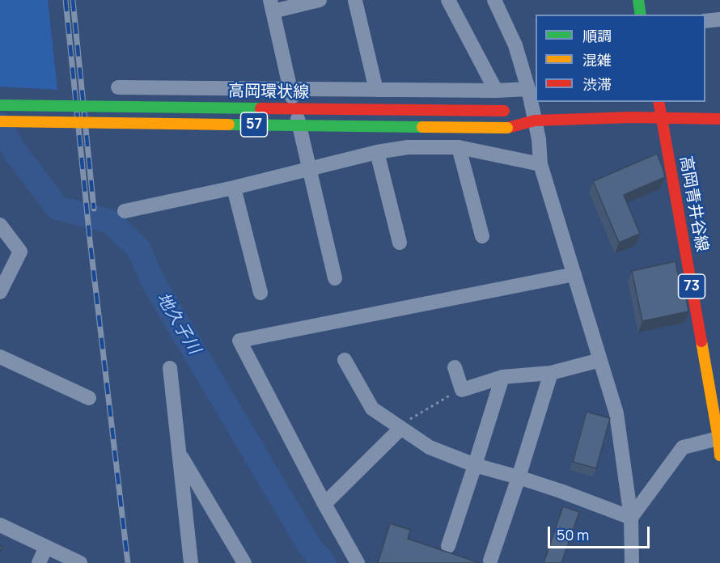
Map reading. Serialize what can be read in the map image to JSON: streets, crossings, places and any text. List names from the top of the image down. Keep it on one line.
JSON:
{"streets":{"main road":["高岡環状線","57","高岡青井谷線","73"]},"crossings":[["高岡環状線","高岡青井谷線"]],"water":["地久子川"],"legend":["順調","混雑","渋滞"],"scale_bar":"50 m"}
